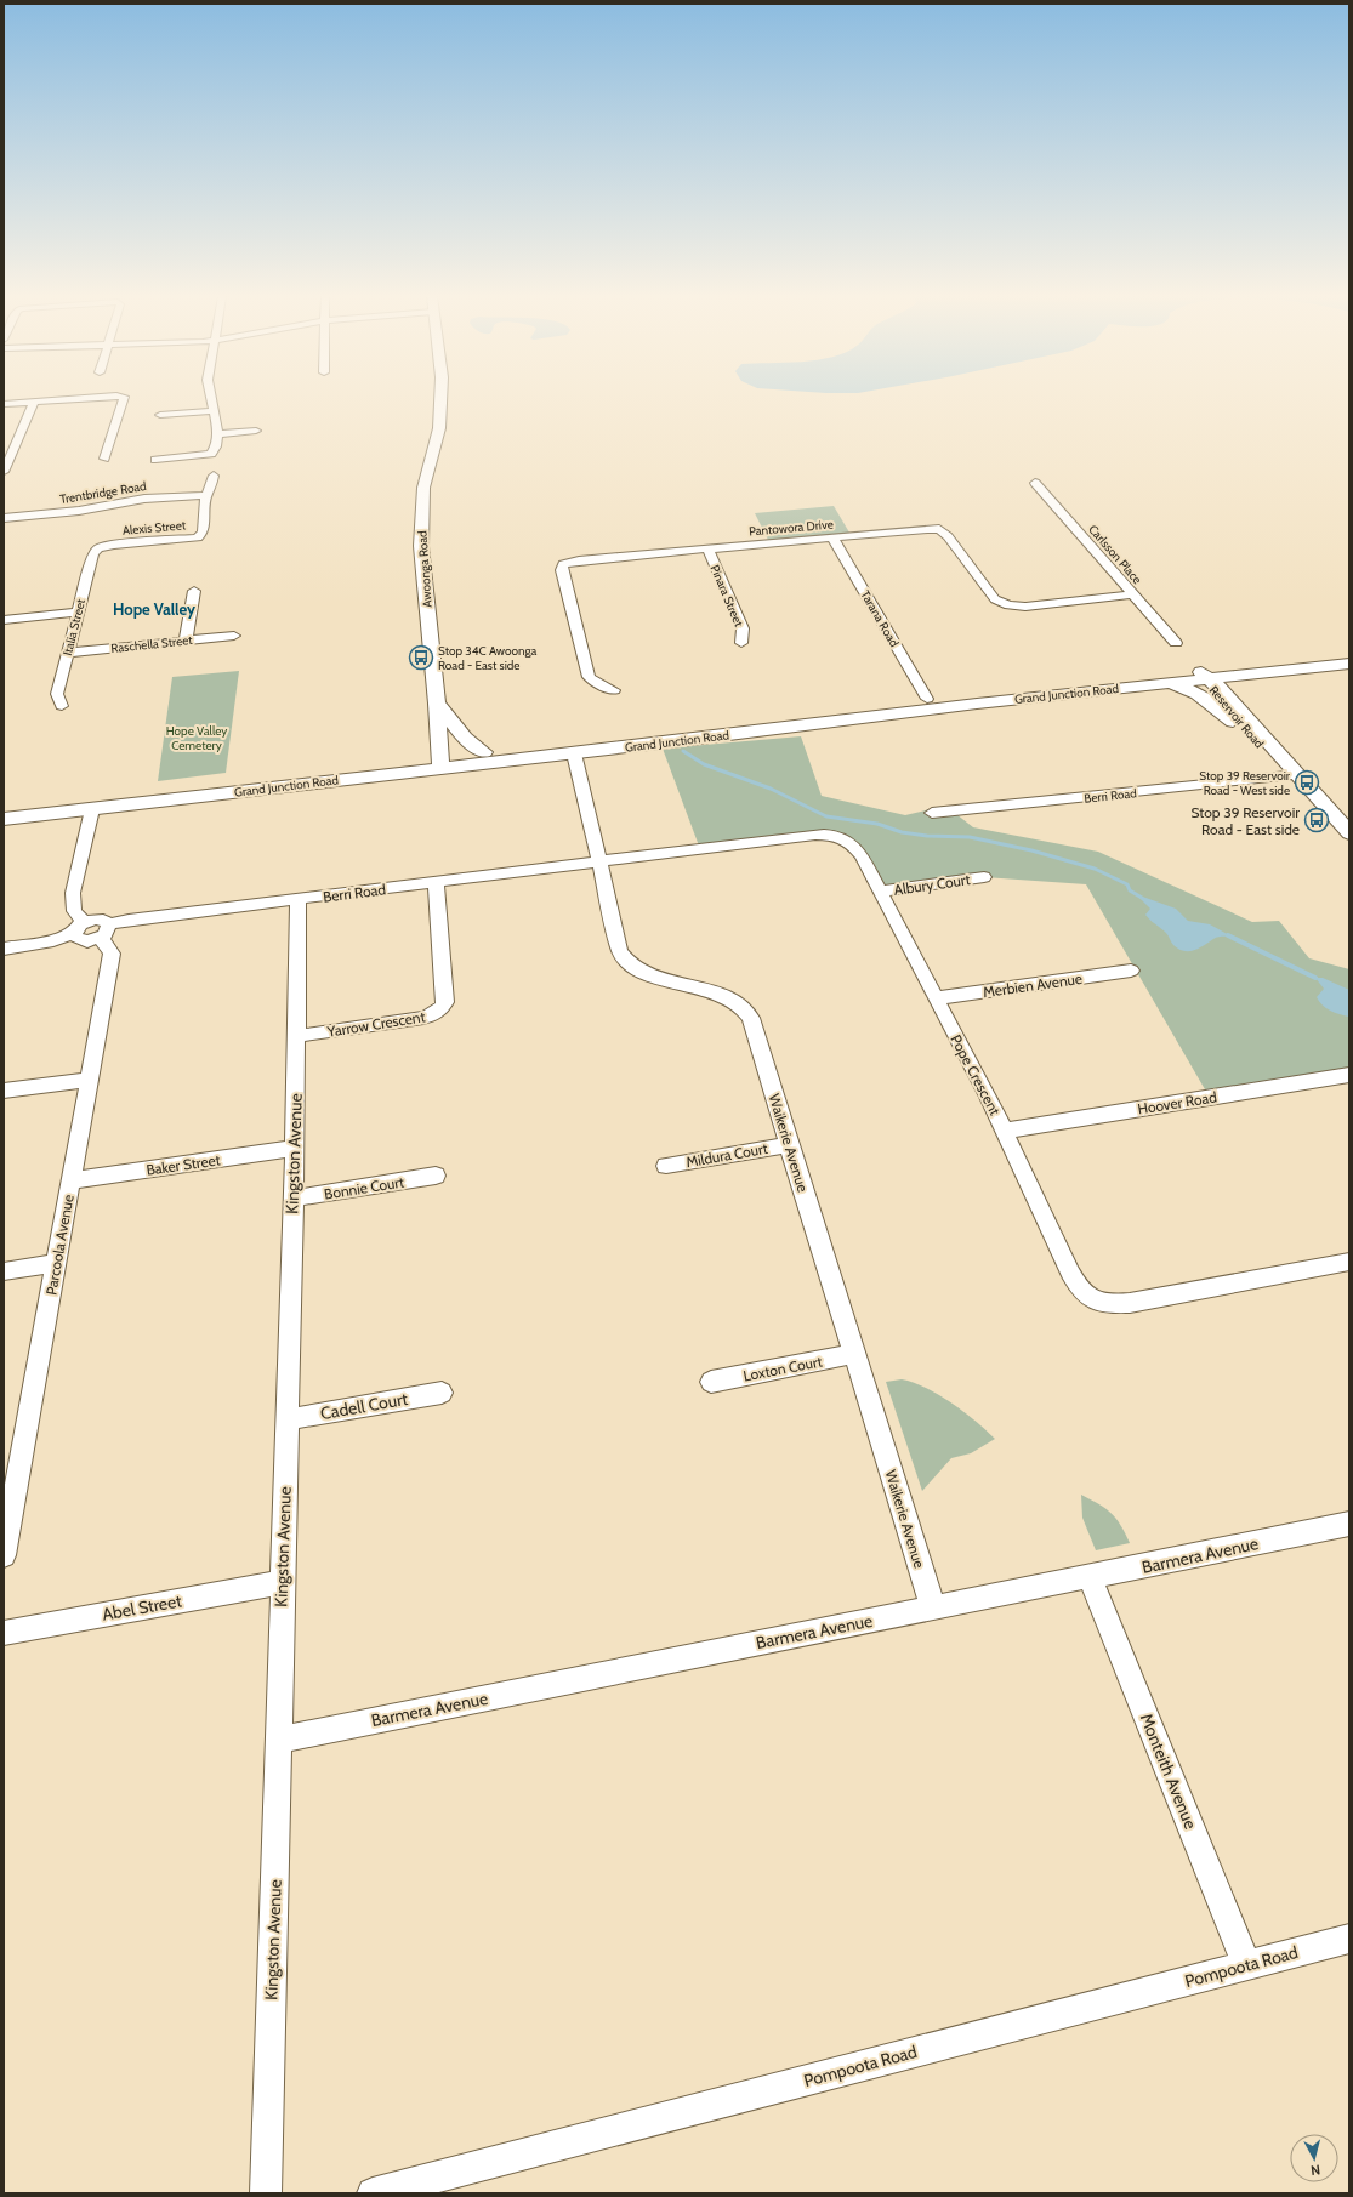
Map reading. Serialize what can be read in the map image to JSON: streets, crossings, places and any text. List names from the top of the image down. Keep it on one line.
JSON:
{"streets":{"main road":["Awoonga Road","Grand Junction Road","Reservoir Road"],"street":["Trentbridge Road","Alexis Street","Pantowora Drive","Carlsson Place","Pinara Street","Tarana Road","Italia Street","Raschella Street","Berri Road","Albury Court","Merbien Avenue","Yarrow Crescent","Pope Crescent","Hoover Road","Waikerie Avenue","Kingston Avenue","Mildura Court","Baker Street","Bonnie Court","Parcoola Avenue","Loxton Court","Cadell Court","Barmera Avenue","Abel Street","Monteith Avenue","Pompoota Road"]},"crossings":[["Trentbridge Road","Alexis Street"],["Alexis Street","Italia Street"],["Pantowora Drive","Carlsson Place"],["Pantowora Drive","Pinara Street"],["Pantowora Drive","Tarana Road"],["Awoonga Road","Grand Junction Road"],["Tarana Road","Grand Junction Road"],["Italia Street","Raschella Street"],["Grand Junction Road","Reservoir Road"],["Grand Junction Road","Waikerie Avenue"],["Reservoir Road","Berri Road"],["Berri Road","Yarrow Crescent"],["Berri Road","Pope Crescent"],["Berri Road","Waikerie Avenue"],["Berri Road","Kingston Avenue"],["Berri Road","Parcoola Avenue"],["Albury Court","Pope Crescent"],["Merbien Avenue","Pope Crescent"],["Yarrow Crescent","Kingston Avenue"],["Pope Crescent","Hoover Road"],["Pope Crescent","Waikerie Avenue"],["Waikerie Avenue","Mildura Court"],["Waikerie Avenue","Loxton Court"],["Waikerie Avenue","Barmera Avenue"],["Kingston Avenue","Baker Street"],["Kingston Avenue","Bonnie Court"],["Kingston Avenue","Cadell Court"],["Kingston Avenue","Barmera Avenue"],["Kingston Avenue","Abel Street"],["Baker Street","Parcoola Avenue"],["Barmera Avenue","Monteith Avenue"],["Monteith Avenue","Pompoota Road"]],"districts":["Hope Valley"],"parks":["Hope Valley Cemetery"],"places":{"bus stop":["Stop 34C Awoonga Road - East side","Stop 39 Reservoir Road - West side","Stop 39 Reservoir Road - East side"]},"north":"bottom"}
